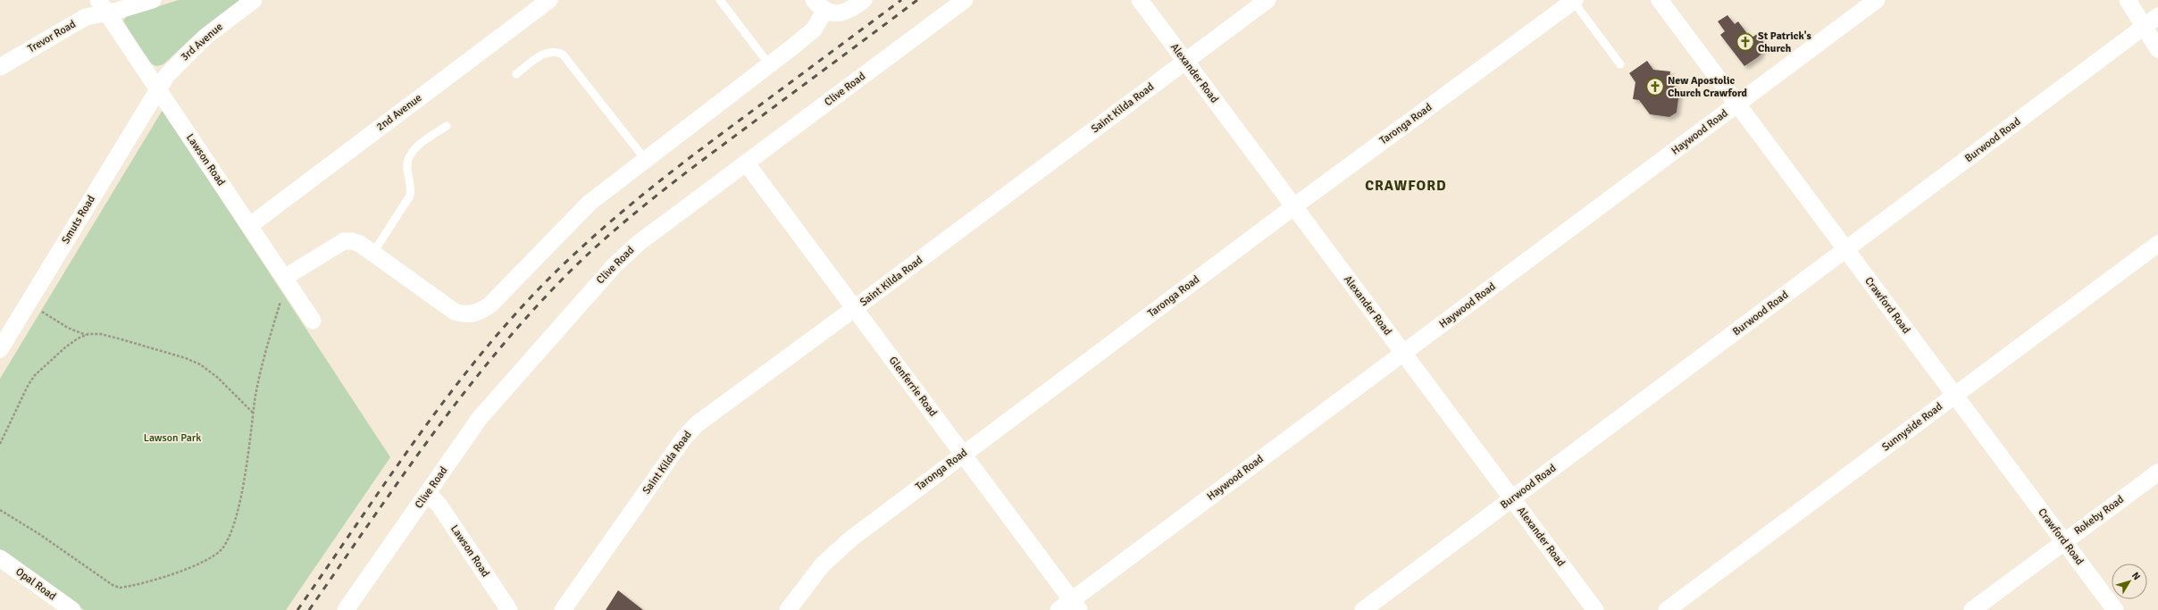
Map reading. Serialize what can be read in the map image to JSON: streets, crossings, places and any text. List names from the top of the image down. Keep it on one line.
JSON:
{"streets":{"street":["Trevor Road","3rd Avenue","Alexander Road","Clive Road","Saint Kilda Road","2nd Avenue","Taronga Road","Haywood Road","Burwood Road","Lawson Road","Smuts Road","Crawford Road","Glenferrie Road","Sunnyside Road","Rokeby Road","Opal Road"]},"crossings":[["Trevor Road","Lawson Road"],["3rd Avenue","Lawson Road"],["3rd Avenue","Smuts Road"],["Alexander Road","Saint Kilda Road"],["Alexander Road","Taronga Road"],["Alexander Road","Haywood Road"],["Alexander Road","Burwood Road"],["Clive Road","Lawson Road"],["Clive Road","Glenferrie Road"],["Saint Kilda Road","Glenferrie Road"],["2nd Avenue","Lawson Road"],["Taronga Road","Glenferrie Road"],["Haywood Road","Crawford Road"],["Haywood Road","Glenferrie Road"],["Burwood Road","Crawford Road"],["Lawson Road","Smuts Road"],["Crawford Road","Sunnyside Road"],["Crawford Road","Rokeby Road"]],"districts":["CRAWFORD"],"parks":["Lawson Park"],"places":{"church":["St Patrick's Church","New Apostolic Church Crawford"]},"north":"top right"}
